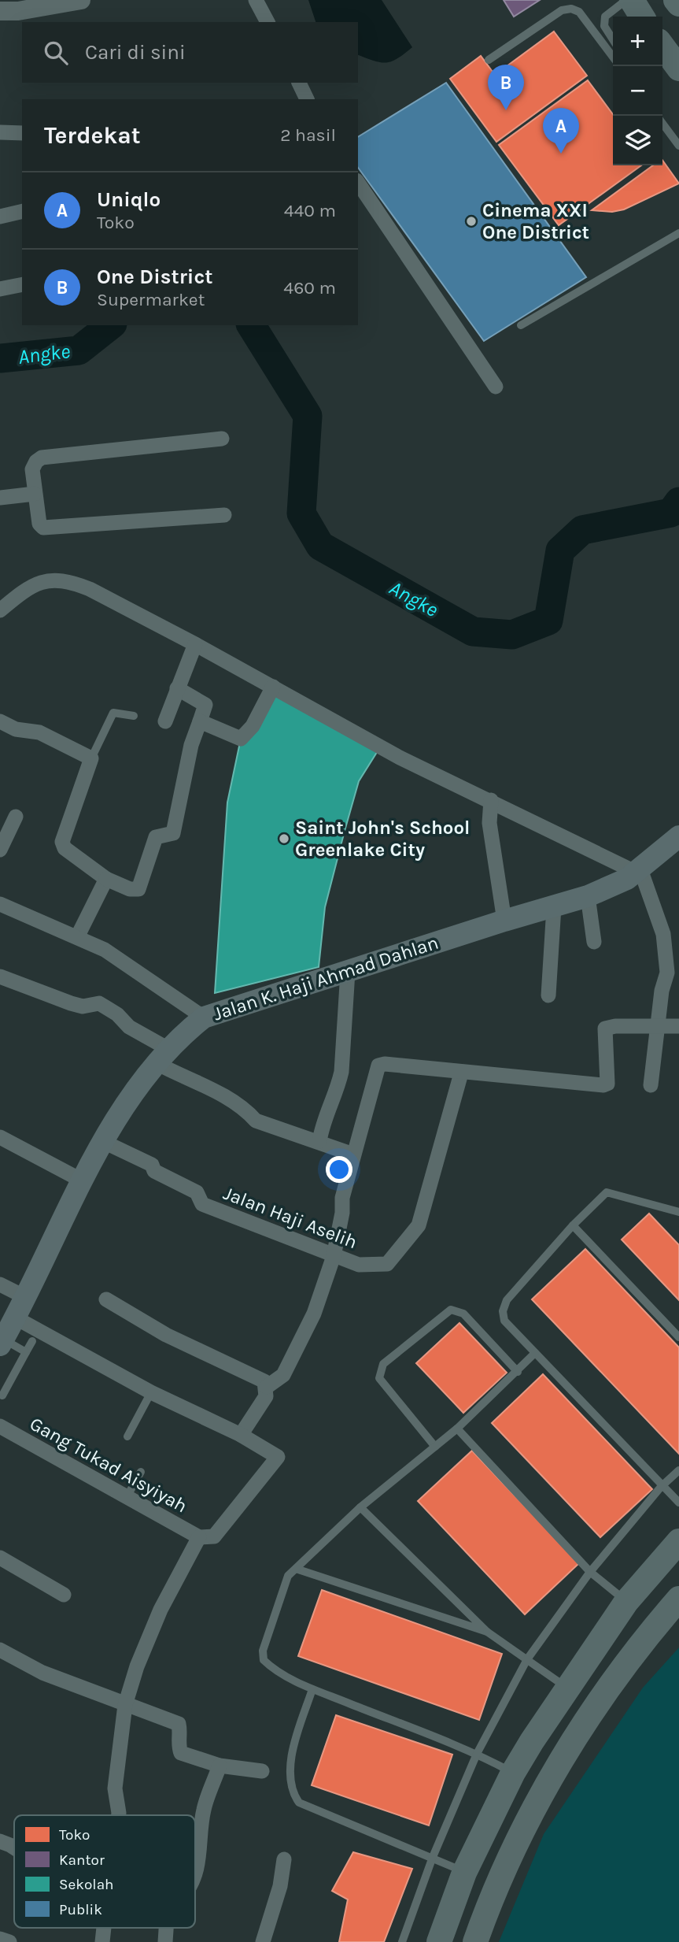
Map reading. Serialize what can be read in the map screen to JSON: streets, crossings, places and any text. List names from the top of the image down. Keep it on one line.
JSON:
{"streets":{"main road":["Jalan K. Haji Ahmad Dahlan"],"street":["Jalan Haji Aselih","Gang Tukad Aisyiyah"]},"crossings":[["Jalan K. Haji Ahmad Dahlan","Jalan Haji Aselih"]],"water":["Angke"],"places":["Cinema XXI One District","Saint John's School Greenlake City"],"legend":["Toko","Kantor","Sekolah","Publik"],"page":{"map_buttons":["+","−"],"search":"Cari di sini","pins":["B","A"],"heading":["Terdekat","2 hasil"],"list":[{"mark":"A","name":"Uniqlo","note":"Toko","value":"440 m"},{"mark":"B","name":"One District","note":"Supermarket","value":"460 m"}]}}
